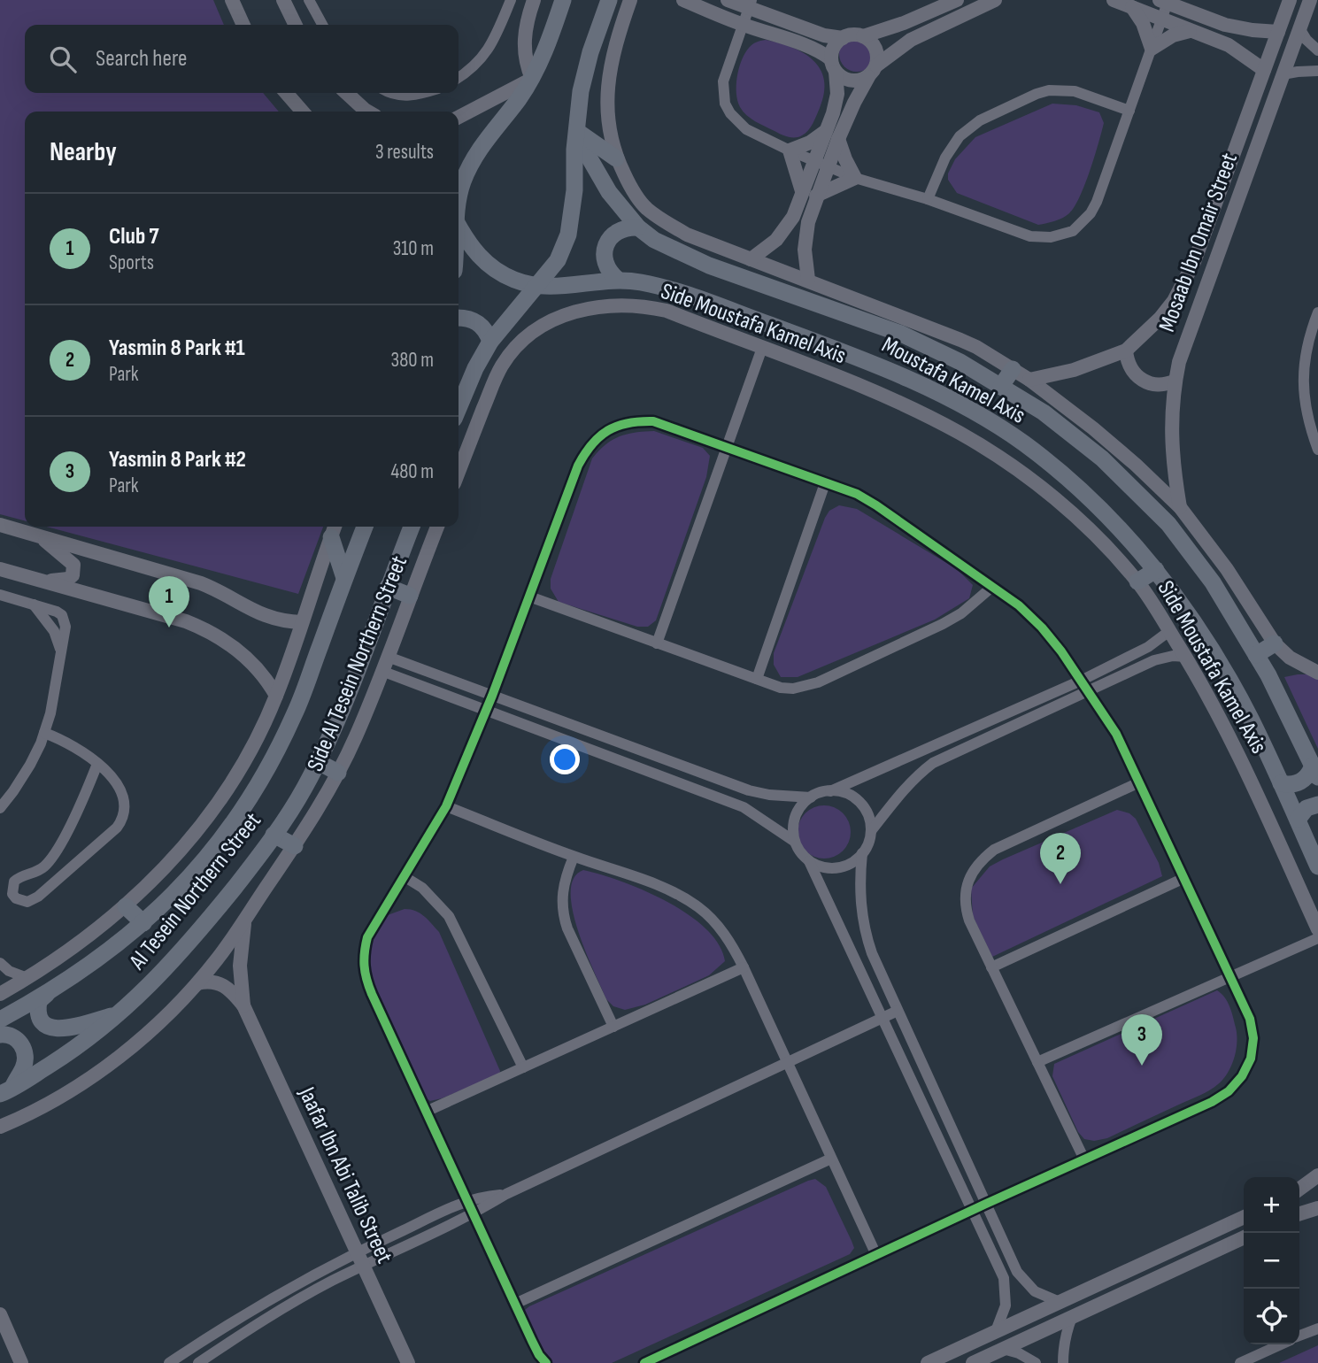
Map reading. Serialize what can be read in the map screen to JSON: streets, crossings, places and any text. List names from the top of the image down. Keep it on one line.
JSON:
{"streets":{"main road":["Moustafa Kamel Axis","Al Tesein Northern Street"],"street":["Mosaab Ibn Omair Street","Side Moustafa Kamel Axis","Side Al Tesein Northern Street","Jaafar Ibn Abi Talib Street"]},"crossings":[["Side Al Tesein Northern Street","Jaafar Ibn Abi Talib Street"]],"page":{"search":"Search here","heading":["Nearby","3 results"],"list":[{"mark":"1","name":"Club 7","note":"Sports","value":"310 m"},{"mark":"2","name":"Yasmin 8 Park #1","note":"Park","value":"380 m"},{"mark":"3","name":"Yasmin 8 Park #2","note":"Park","value":"480 m"}],"pins":["1","2","3"],"map_buttons":["+","−"]}}
